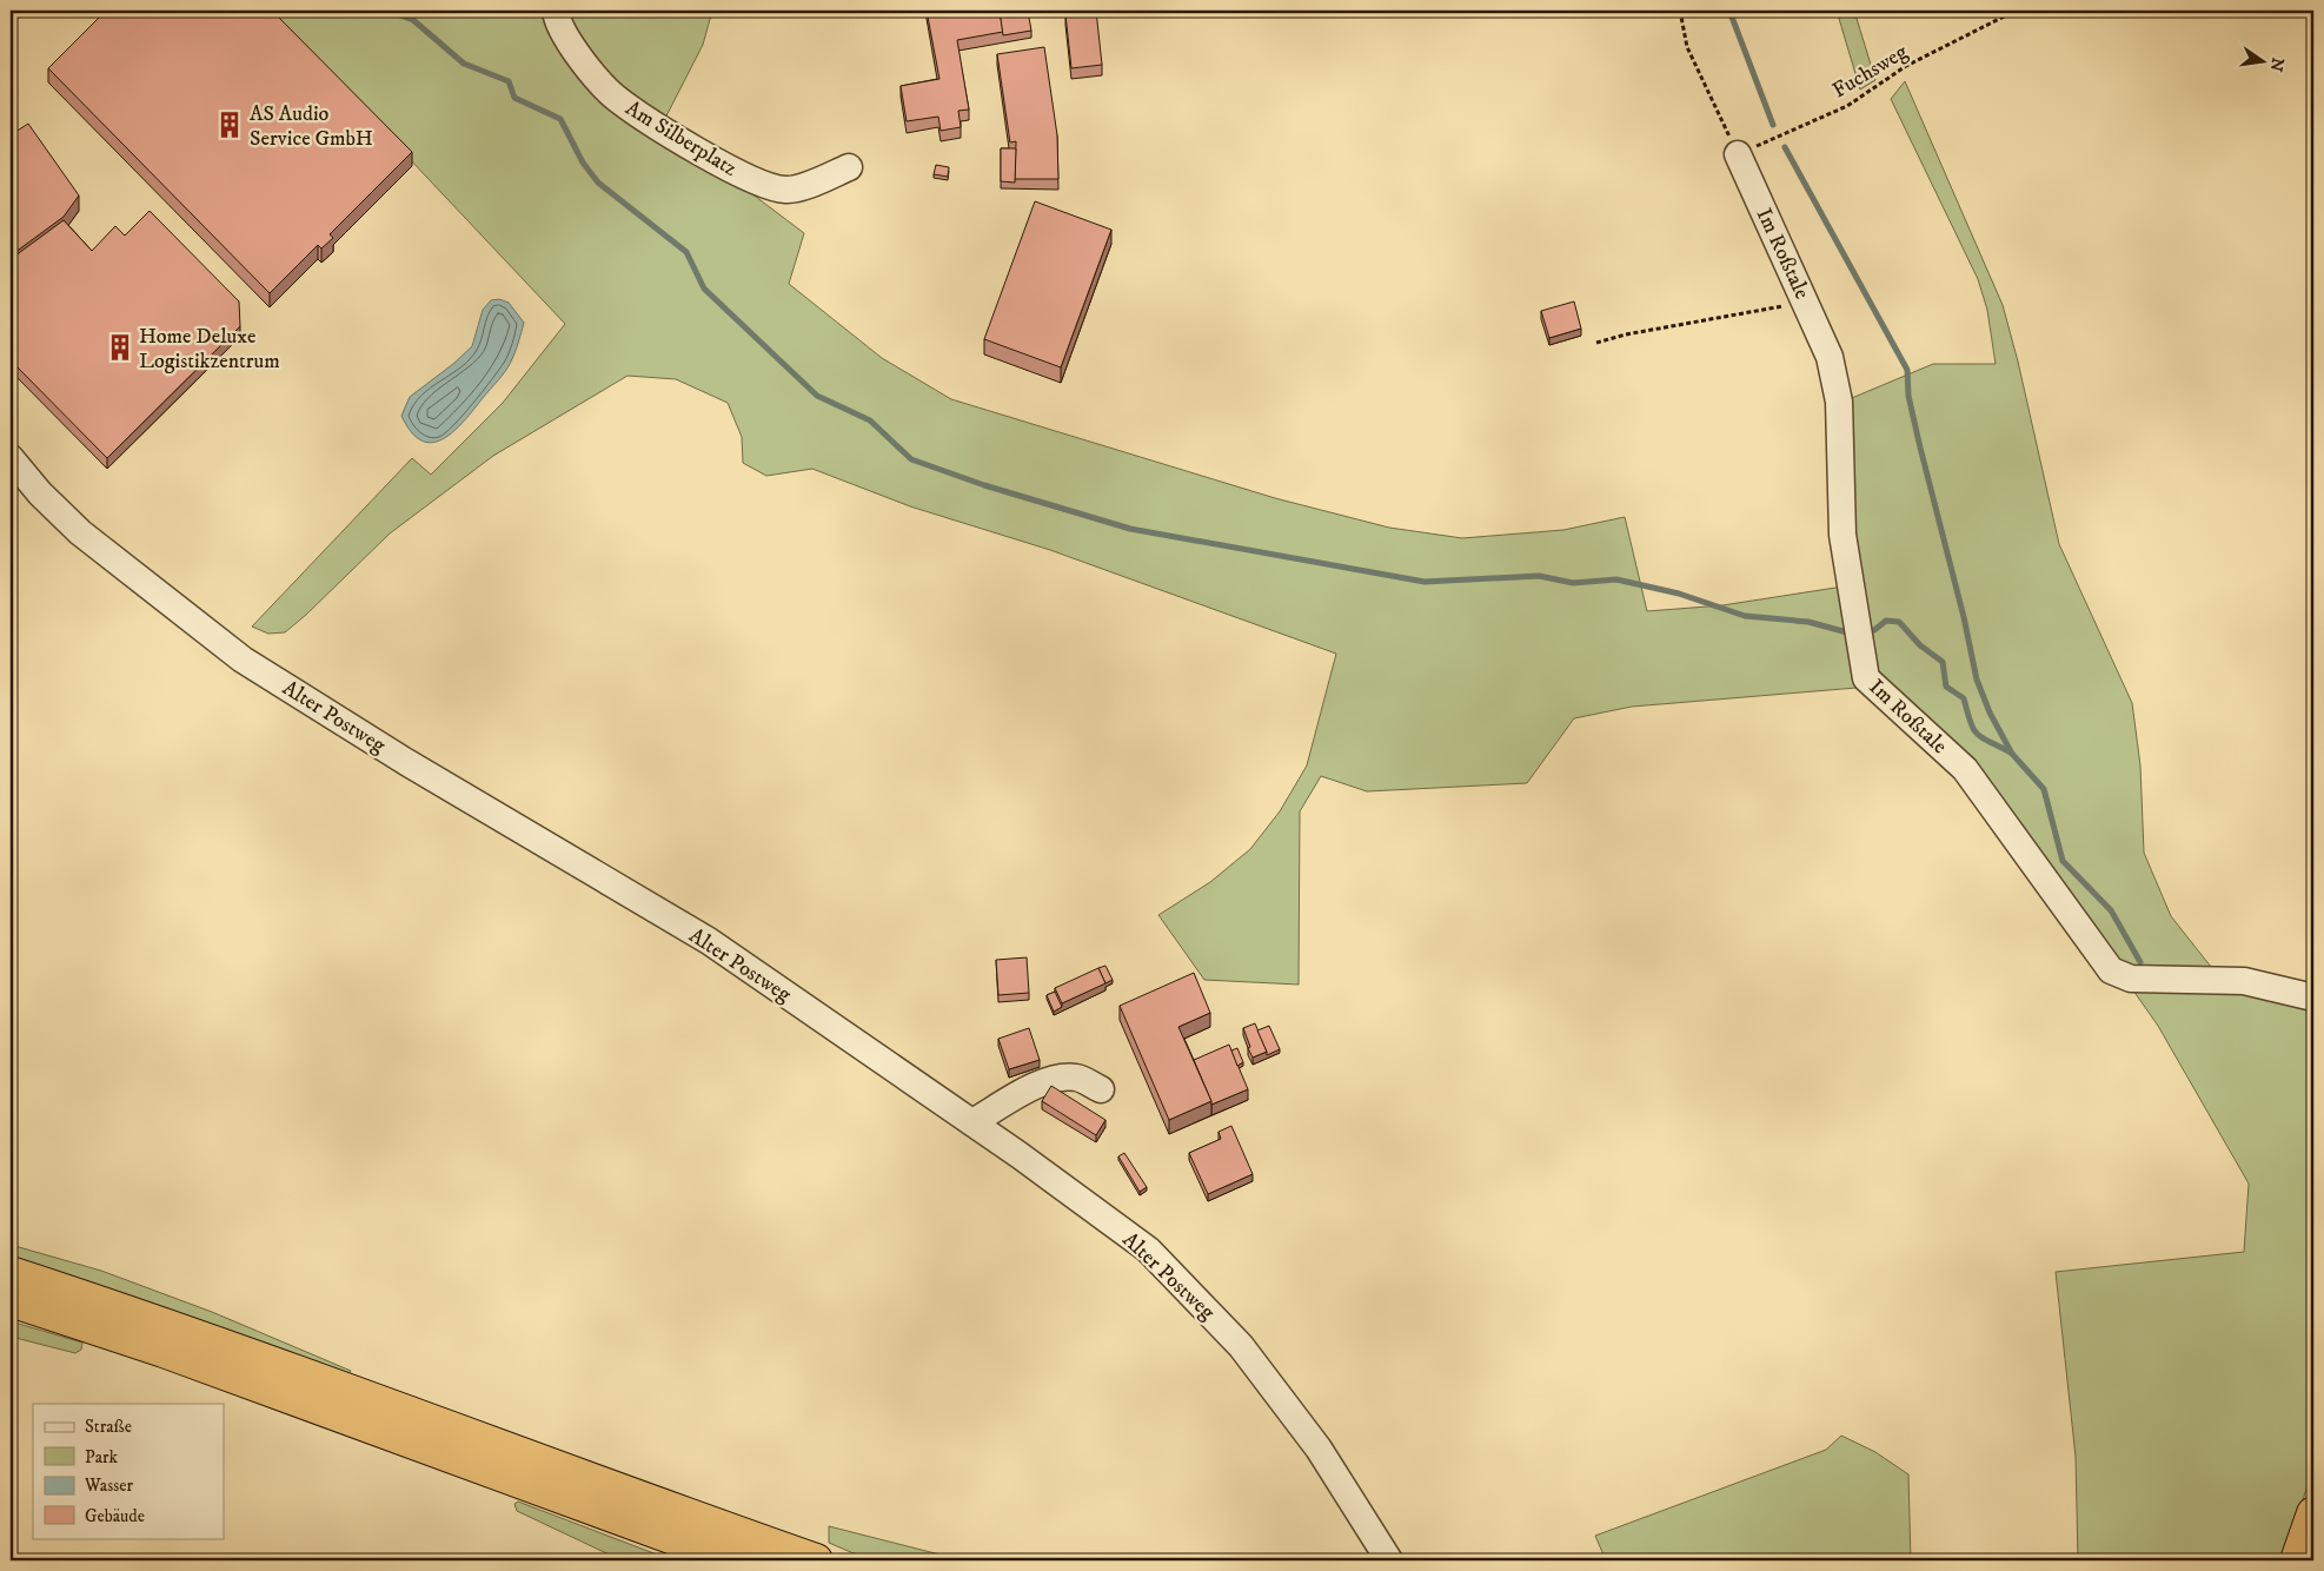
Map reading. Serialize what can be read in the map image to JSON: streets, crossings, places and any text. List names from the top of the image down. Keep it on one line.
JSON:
{"streets":{"street":["Am Silberplatz","Im Roßtale","Alter Postweg"],"path":["Fuchsweg"]},"crossings":[["Fuchsweg","Im Roßtale"]],"places":{"building":["AS Audio Service GmbH","Home Deluxe Logistikzentrum"]},"legend":["Straße","Park","Wasser","Gebäude"],"north":"right"}
